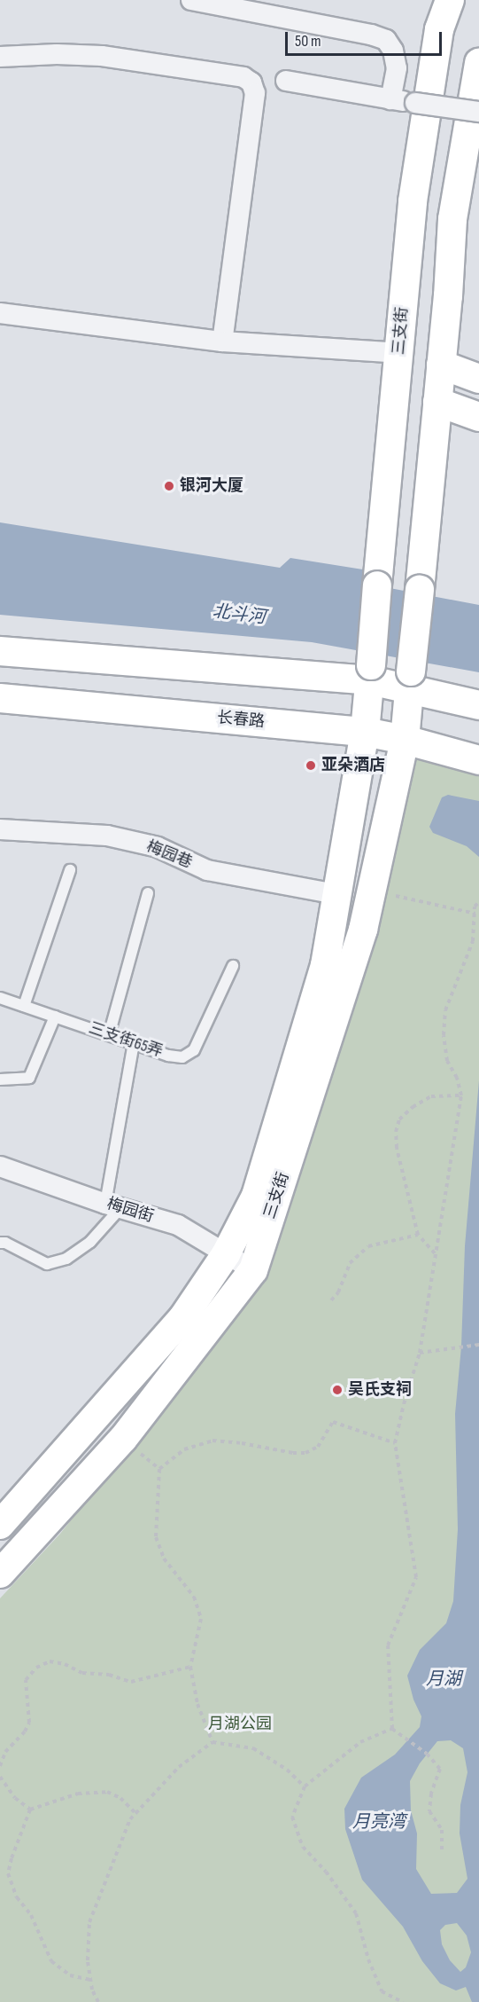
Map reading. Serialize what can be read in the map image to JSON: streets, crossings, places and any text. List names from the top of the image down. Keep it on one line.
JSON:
{"streets":{"main road":["三支街","长春路"],"street":["梅园巷","梅园街"],"lane":["三支街65弄"]},"crossings":[["三支街","长春路"],["三支街","梅园巷"],["三支街","梅园街"]],"water":["北斗河","月湖","月亮湾"],"parks":["月湖公园"],"places":["银河大厦","亚朵酒店","吴氏支祠"],"scale_bar":"50 m"}
